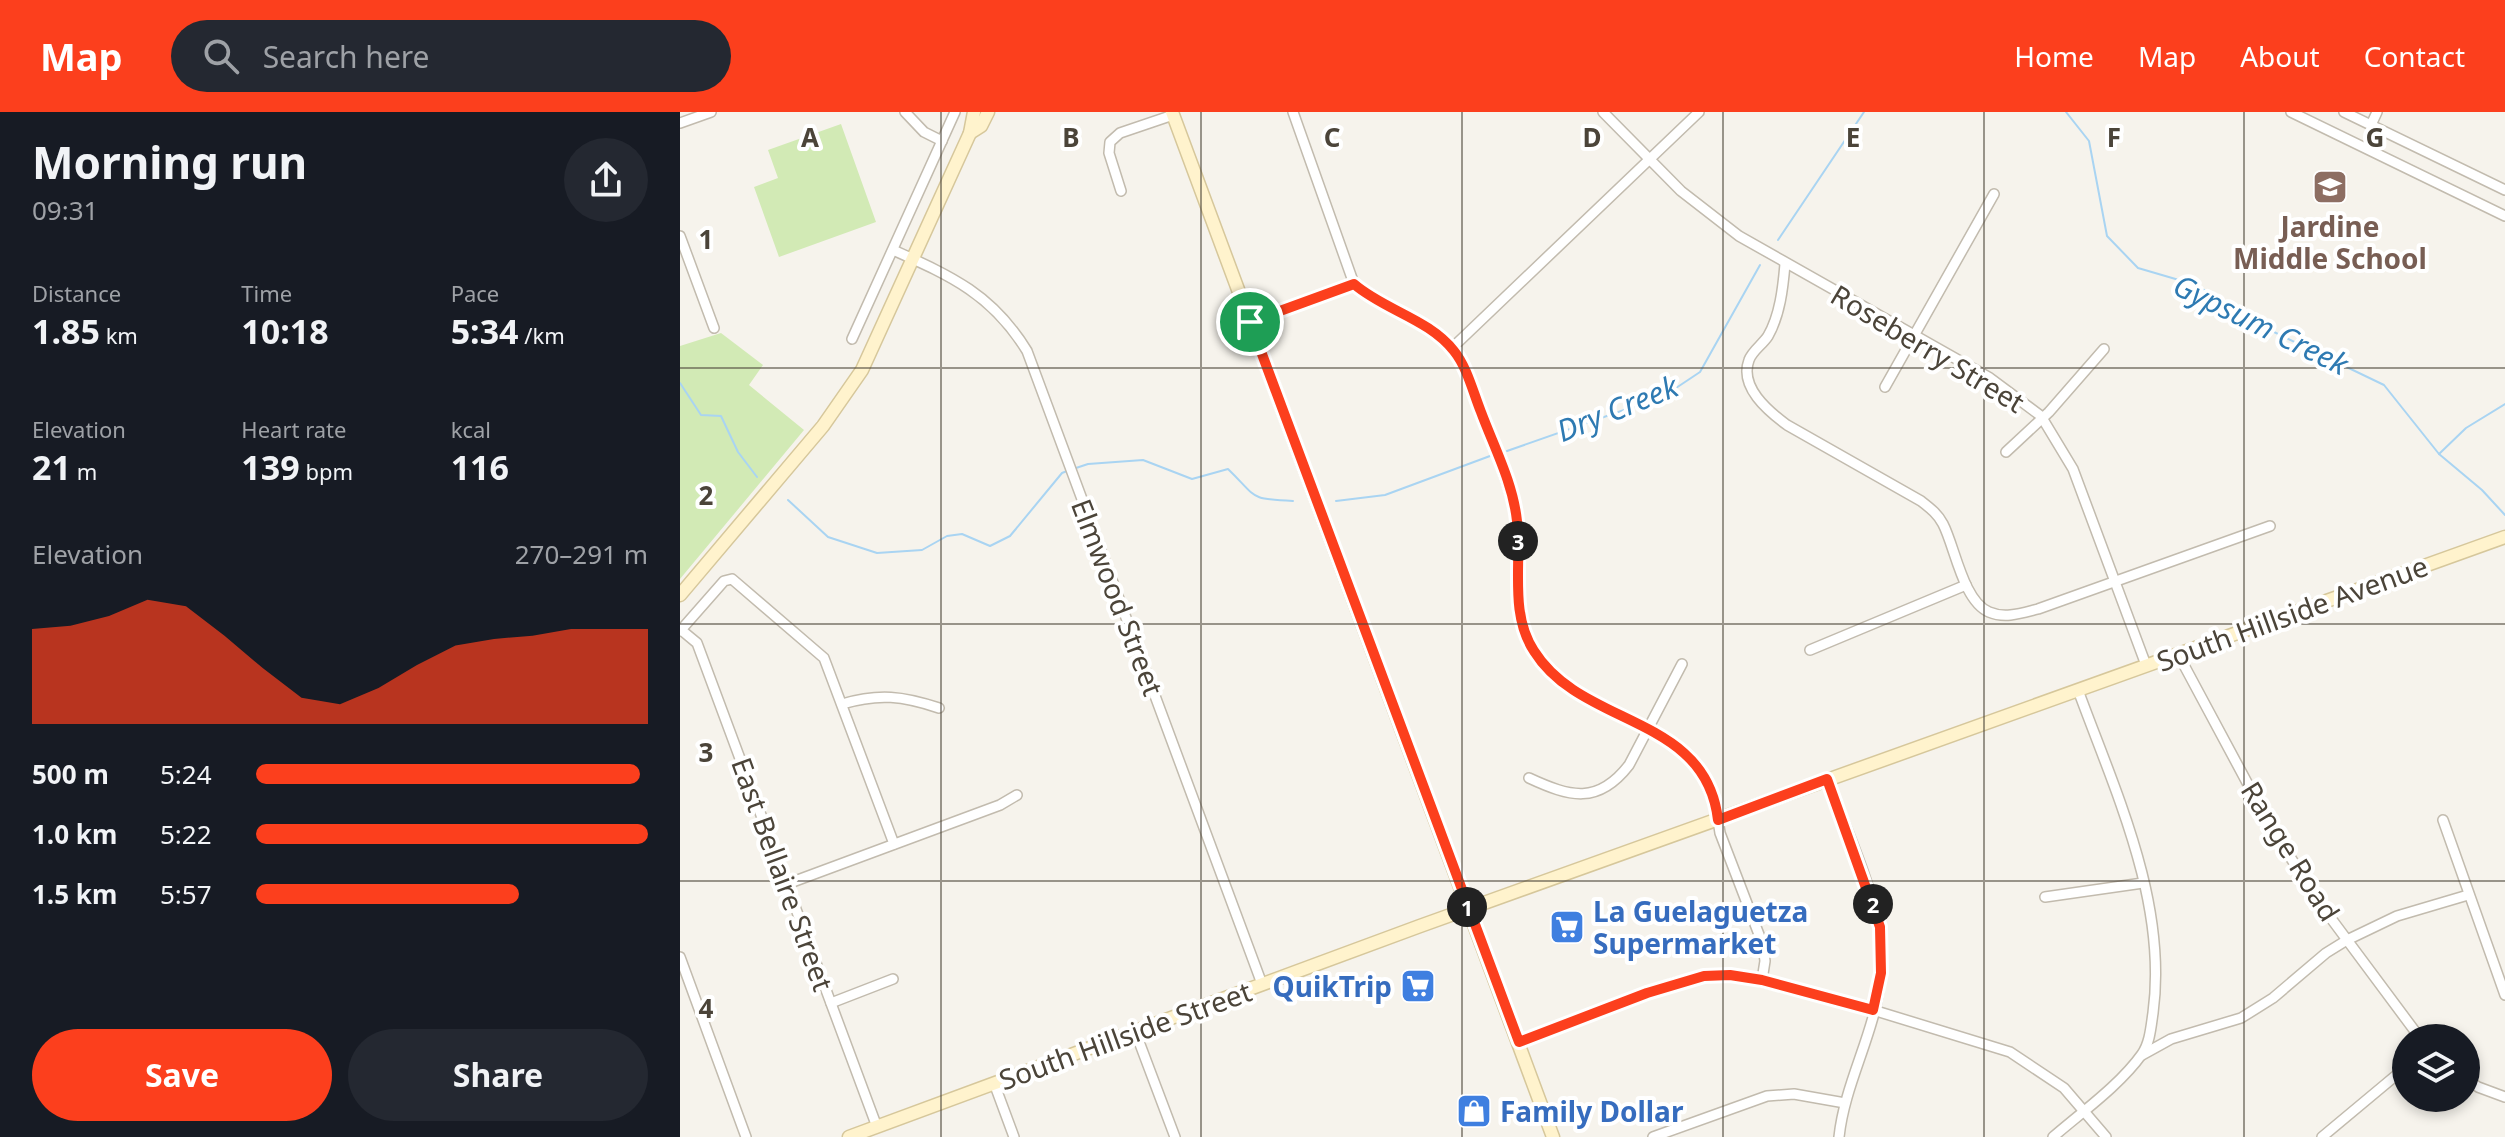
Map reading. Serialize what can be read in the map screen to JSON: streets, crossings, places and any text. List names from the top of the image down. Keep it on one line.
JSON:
{"streets":{"main road":["South Hillside Avenue","South Hillside Street"],"street":["Roseberry Street","Elmwood Street","Range Road","East Bellaire Street"]},"crossings":[["Roseberry Street","South Hillside Avenue"],["Elmwood Street","South Hillside Street"],["South Hillside Avenue","Range Road"],["South Hillside Avenue","South Hillside Street"],["East Bellaire Street","South Hillside Street"]],"water":["Gypsum Creek","Dry Creek"],"places":{"school or university":["Jardine Middle School"],"supermarket":["La Guelaguetza Supermarket","QuikTrip"],"shop":["Family Dollar"]},"page":{"header":"Map","search":"Search here","nav":["Home","Map","About","Contact"],"heading":["Morning run","09:31"],"stats":[["Distance","1.85 km"],["Time","10:18"],["Pace","5:34 /km"],["Elevation","21 m"],["Heart rate","139 bpm"],["kcal","116"]],"chart":["Elevation","270–291 m"],"pins":["3","2","1"],"list":[{"name":"500 m","note":"5:24"},{"name":"1.0 km","note":"5:22"},{"name":"1.5 km","note":"5:57"}],"buttons":["Save","Share"]},"grid":{"columns":["A","B","C","D","E","F","G"],"rows":["1","2","3","4"]}}
